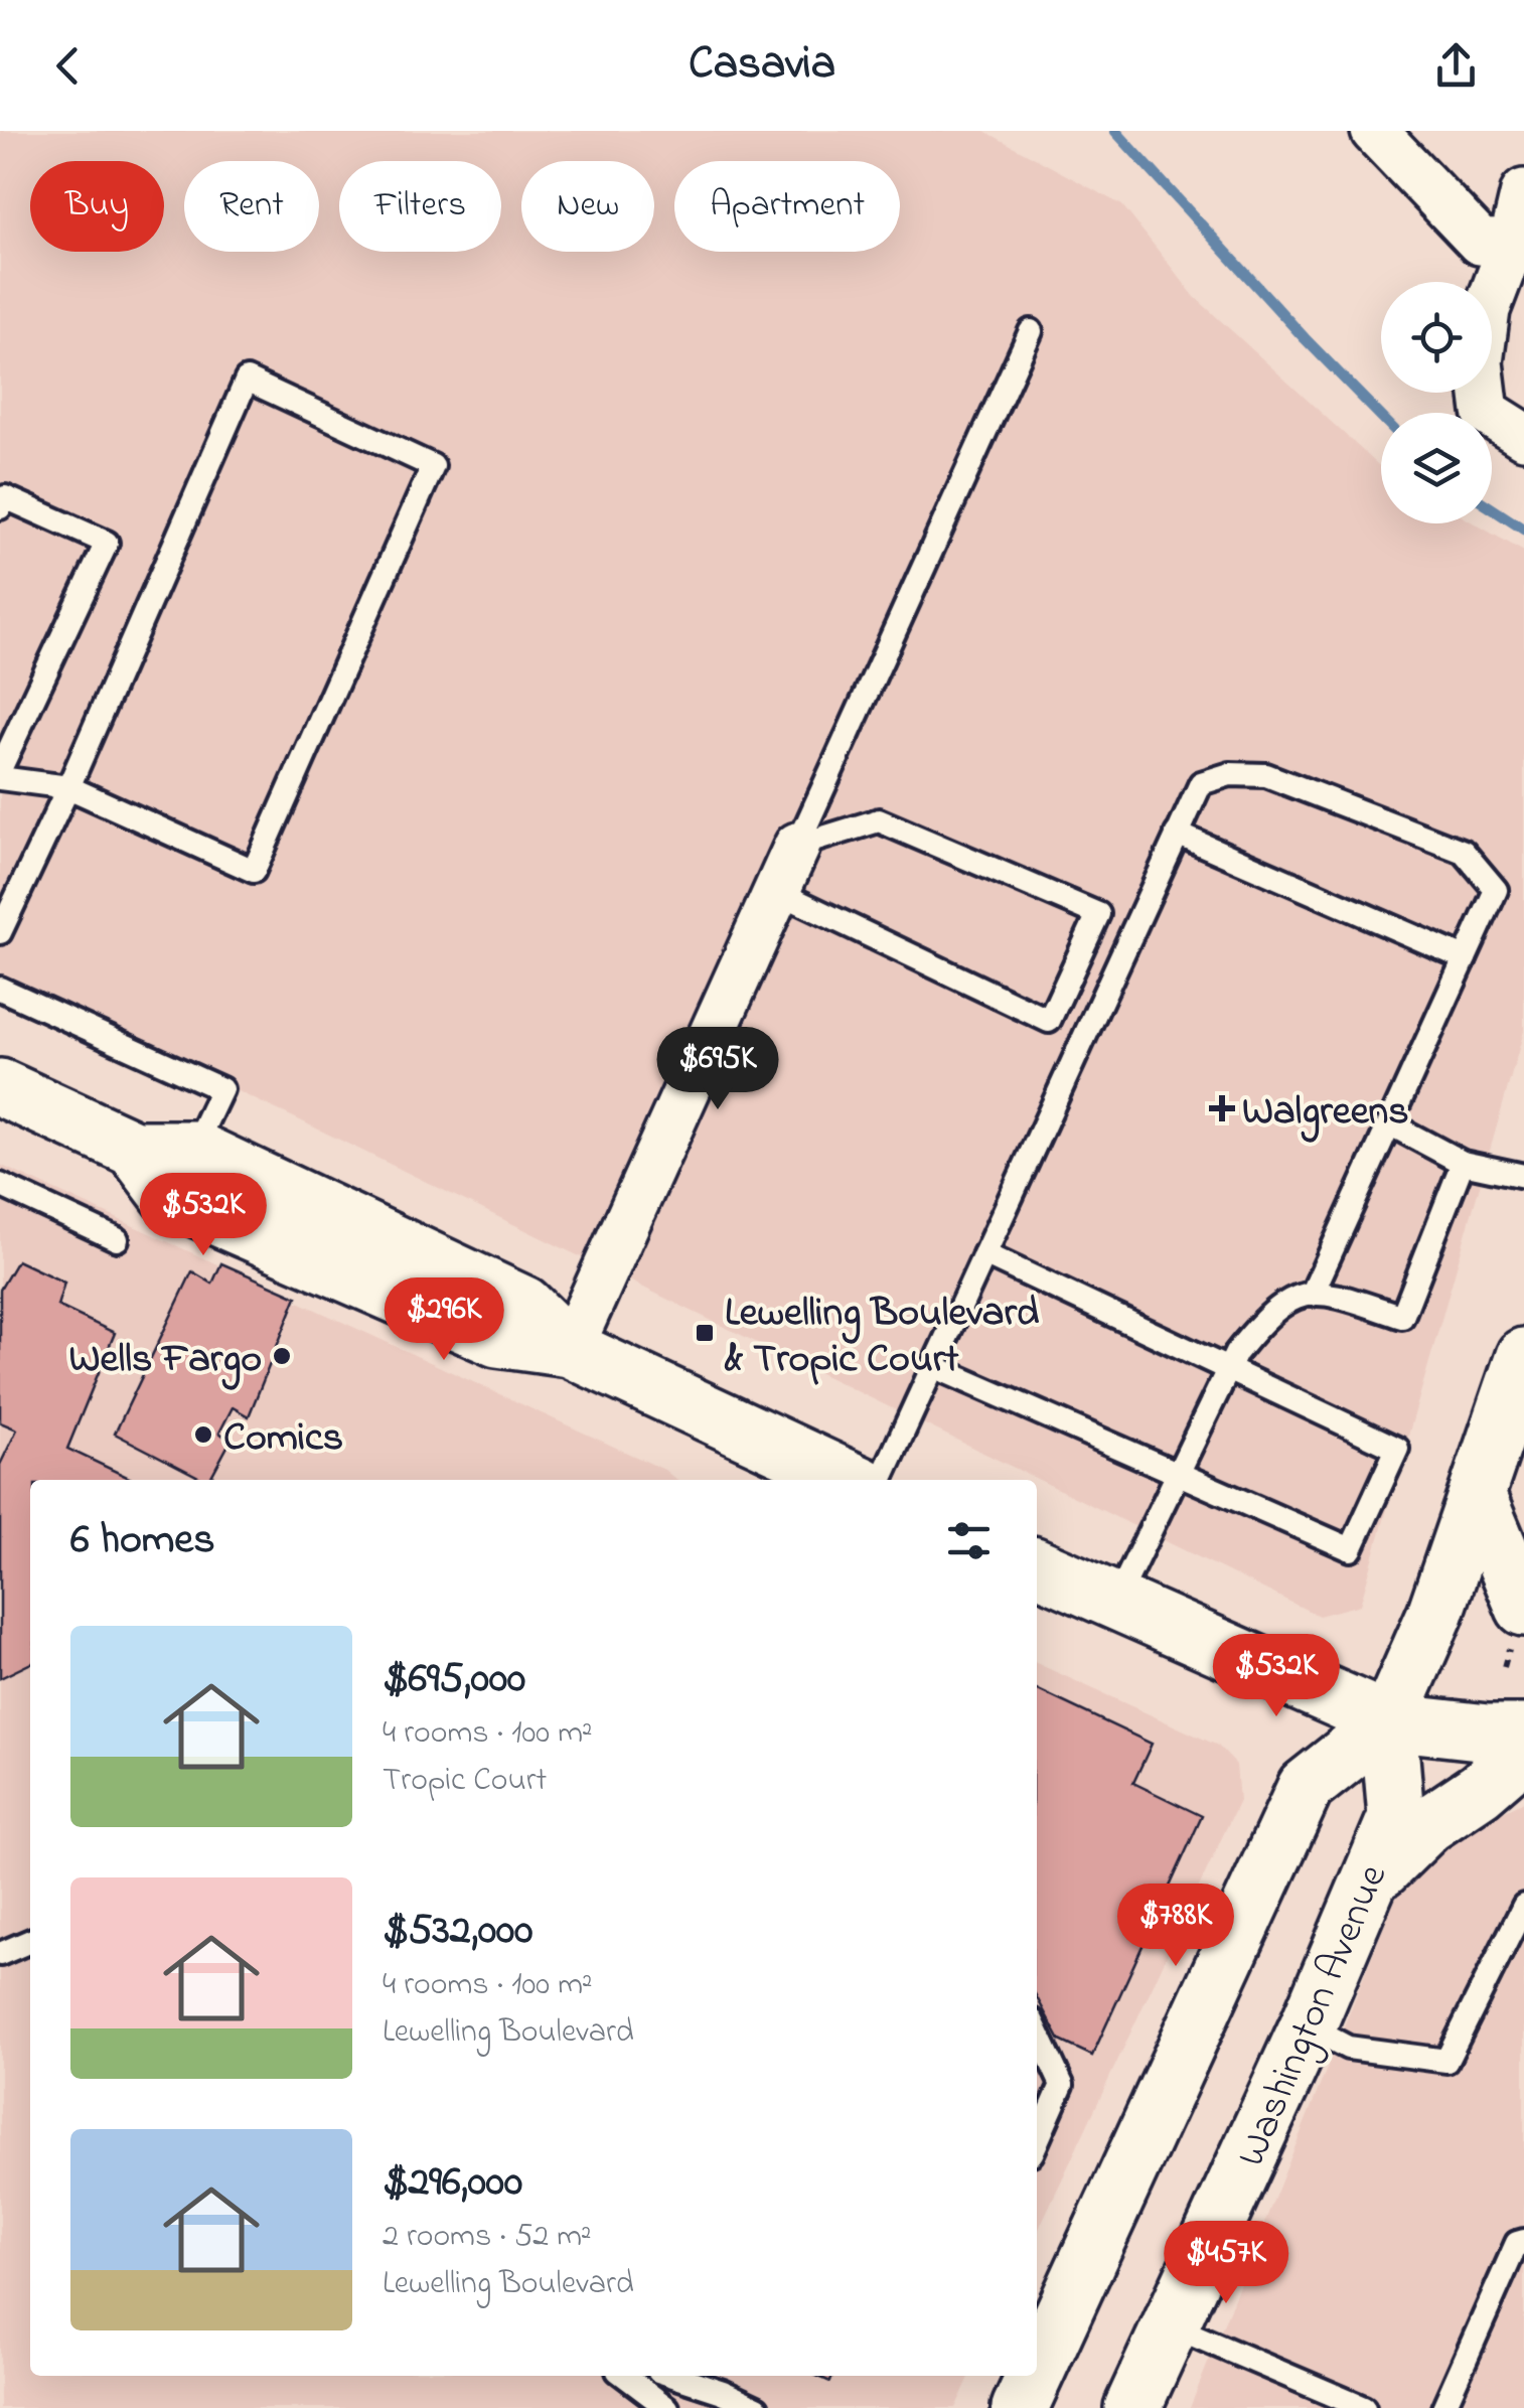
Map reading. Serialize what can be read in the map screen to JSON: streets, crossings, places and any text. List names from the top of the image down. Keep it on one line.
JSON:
{"streets":{"main road":["Washington Avenue"]},"places":{"health":["Walgreens"],"transit":["Lewelling Boulevard & Tropic Court"],"other":["Wells Fargo","Comics"]},"page":{"header":"Casavia","chip":["Buy","Rent","Filters","New","Apartment"],"price":["$695K","$532K","$296K","$532K","$788K","$457K"],"heading":"6 homes","list":[{"name":"$695,000","note":"4 rooms · 100 m² · Tropic Court"},{"name":"$532,000","note":"4 rooms · 100 m² · Lewelling Boulevard"},{"name":"$296,000","note":"2 rooms · 52 m² · Lewelling Boulevard"}]}}
